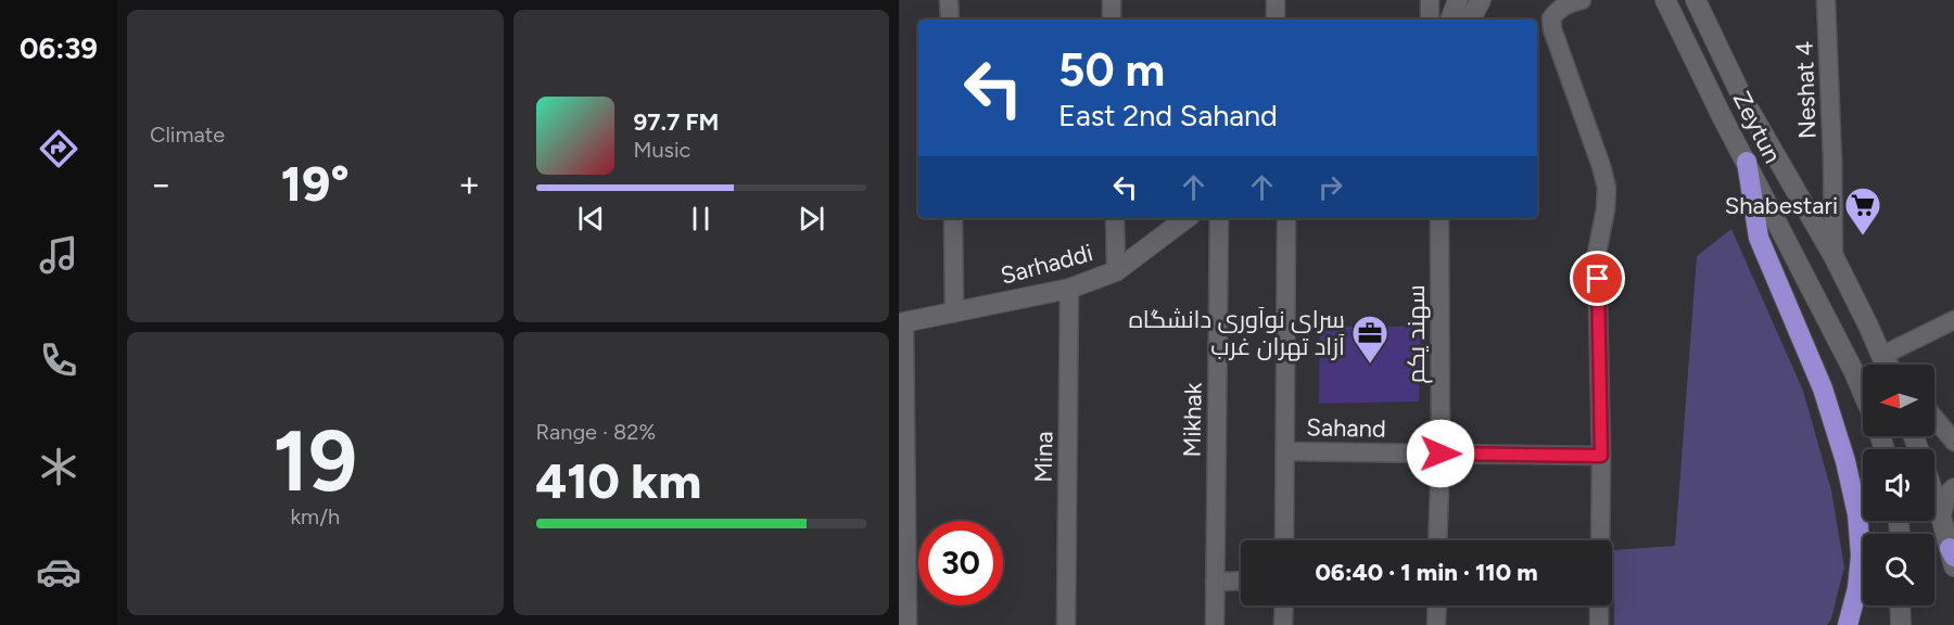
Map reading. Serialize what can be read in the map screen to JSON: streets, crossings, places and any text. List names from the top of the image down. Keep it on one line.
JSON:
{"streets":{"main road":["Zeytun","Sarhaddi"],"street":["Neshat 4","سهند يكم","Mikhak","Sahand","Mina"]},"crossings":[["Neshat 4","Zeytun"],["Sarhaddi","Mina"],["سهند يكم","Sahand"]],"places":{"supermarket":["Shabestari"],"office":["سرای نوآوری دانشگاه آزاد تهران غرب"]},"north":"left","page":{"tabs":"06:39","tile":["Climate",["19","km/h"],["Range · 82%","410 km"]],"turn":["50 m","East 2nd Sahand"],"song":["97.7 FM","Music"],"heat":["−","19°","+"],"limit":"30","trip":"06:40 · 1 min · 110 m"}}
